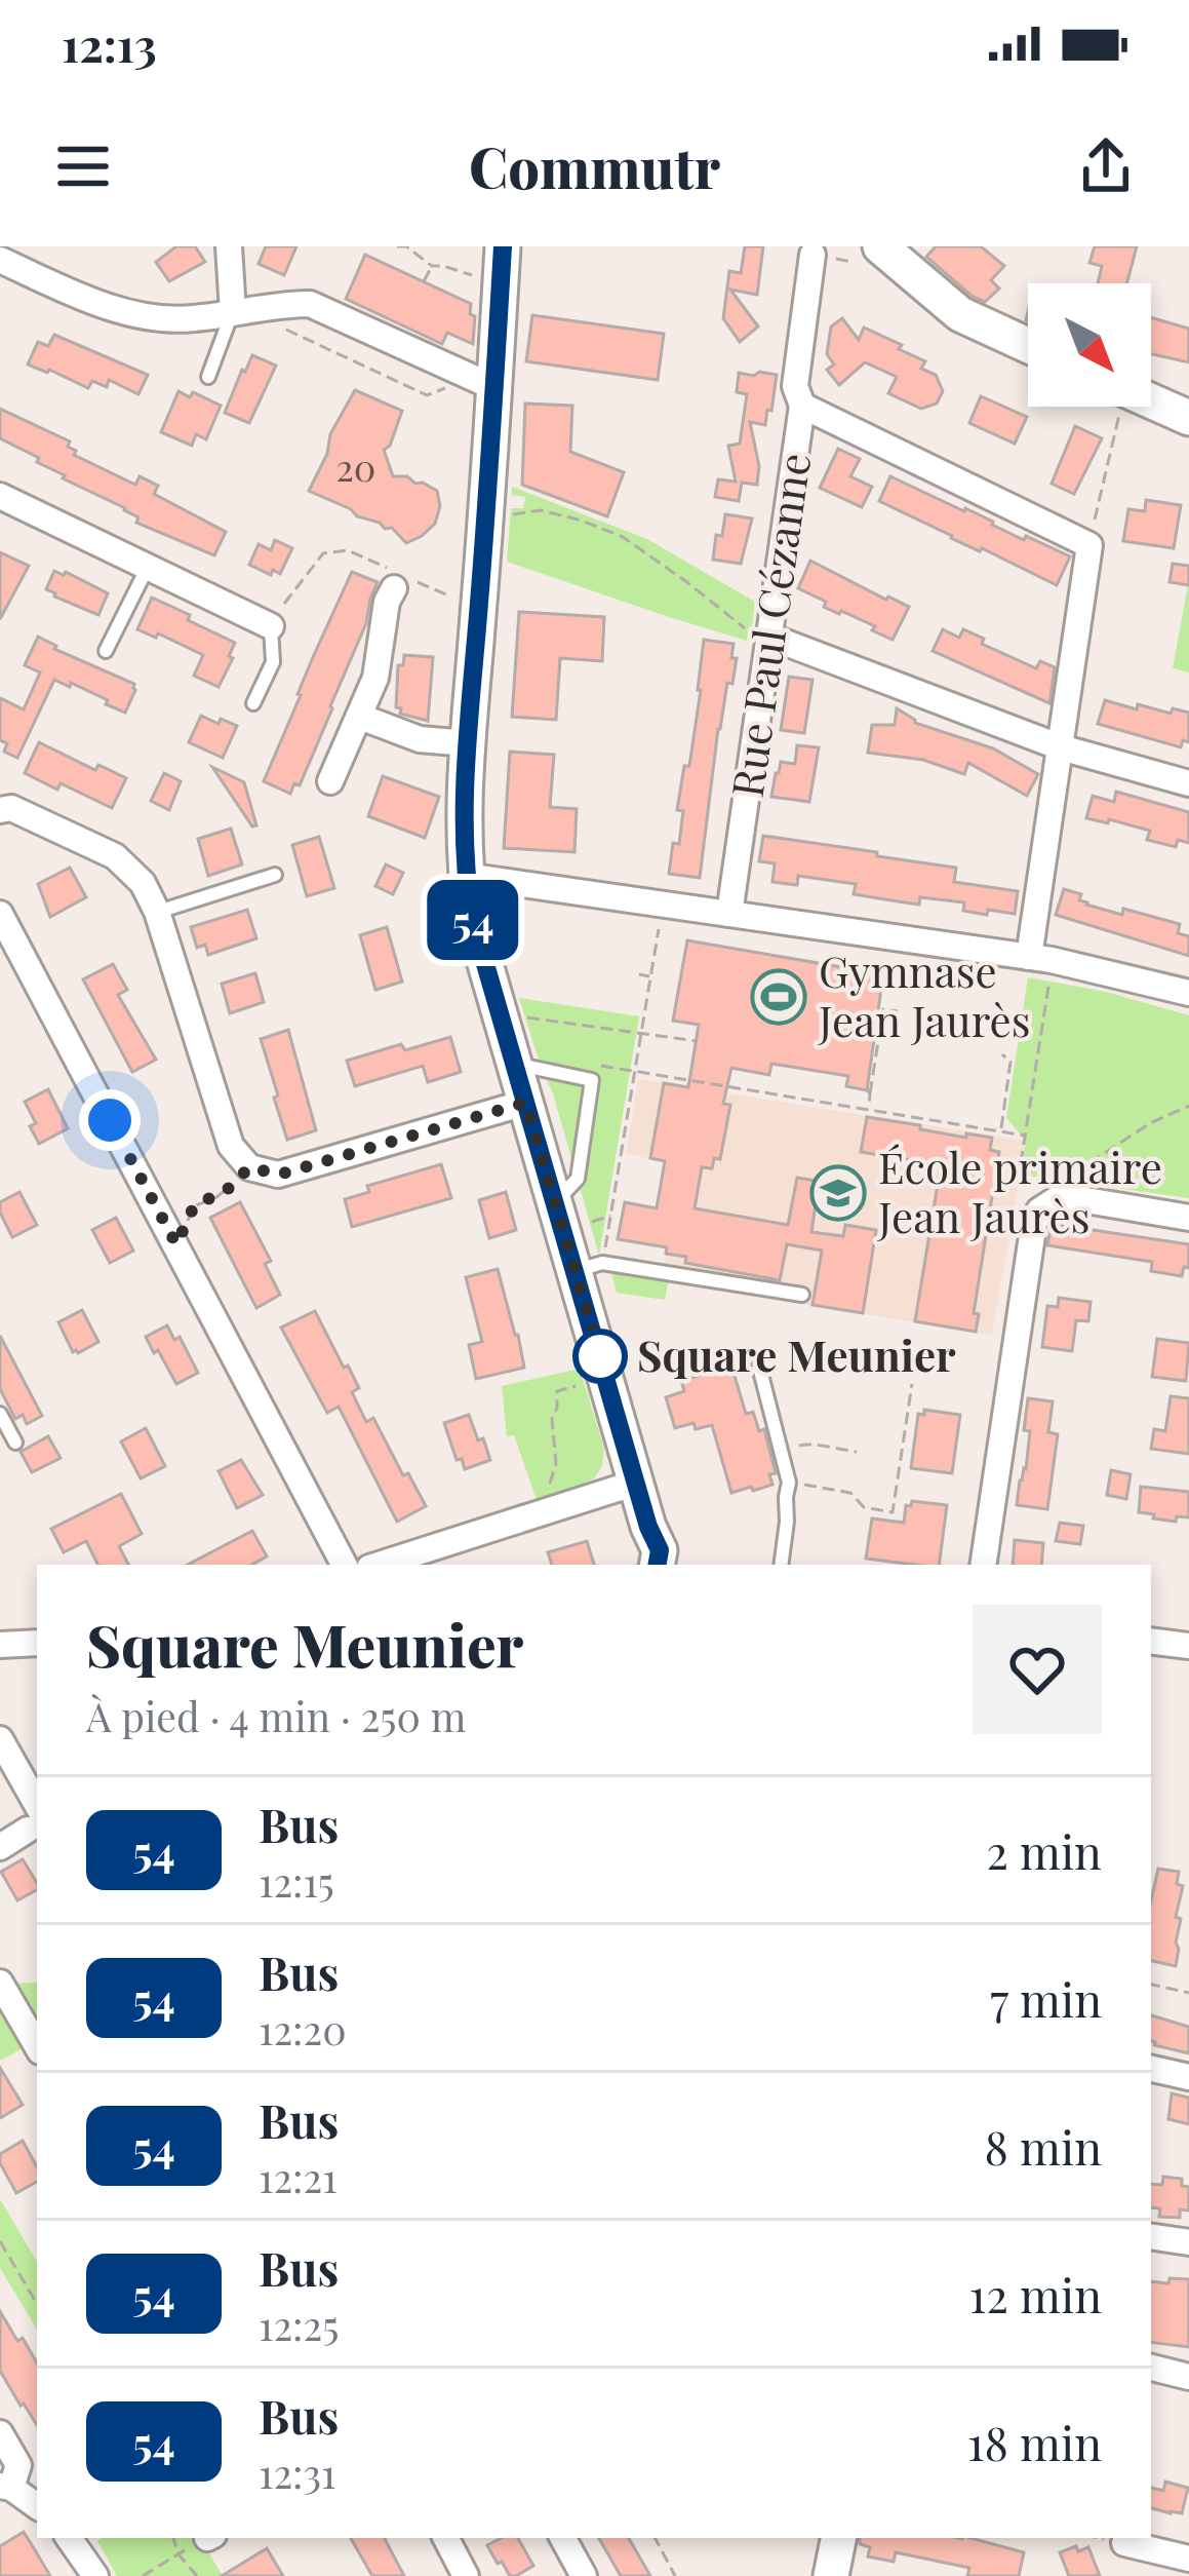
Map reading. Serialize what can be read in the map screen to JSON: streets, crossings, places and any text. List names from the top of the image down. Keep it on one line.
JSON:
{"streets":{"street":["Rue Paul Cézanne"]},"places":{"sports":["Gymnase Jean Jaurès"],"school or university":["École primaire Jean Jaurès"],"other":["Square Meunier"]},"lines":["bus line 54"],"house_numbers":["20"],"north":"bottom right","page":{"status":"12:13","header":"Commutr","on_map":"54","heading":["Square Meunier","À pied · 4 min · 250 m"],"list":[{"mark":"54","name":"Bus","note":"12:15","value":"2 min"},{"mark":"54","name":"Bus","note":"12:20","value":"7 min"},{"mark":"54","name":"Bus","note":"12:21","value":"8 min"},{"mark":"54","name":"Bus","note":"12:25","value":"12 min"},{"mark":"54","name":"Bus","note":"12:31","value":"18 min"}]}}
